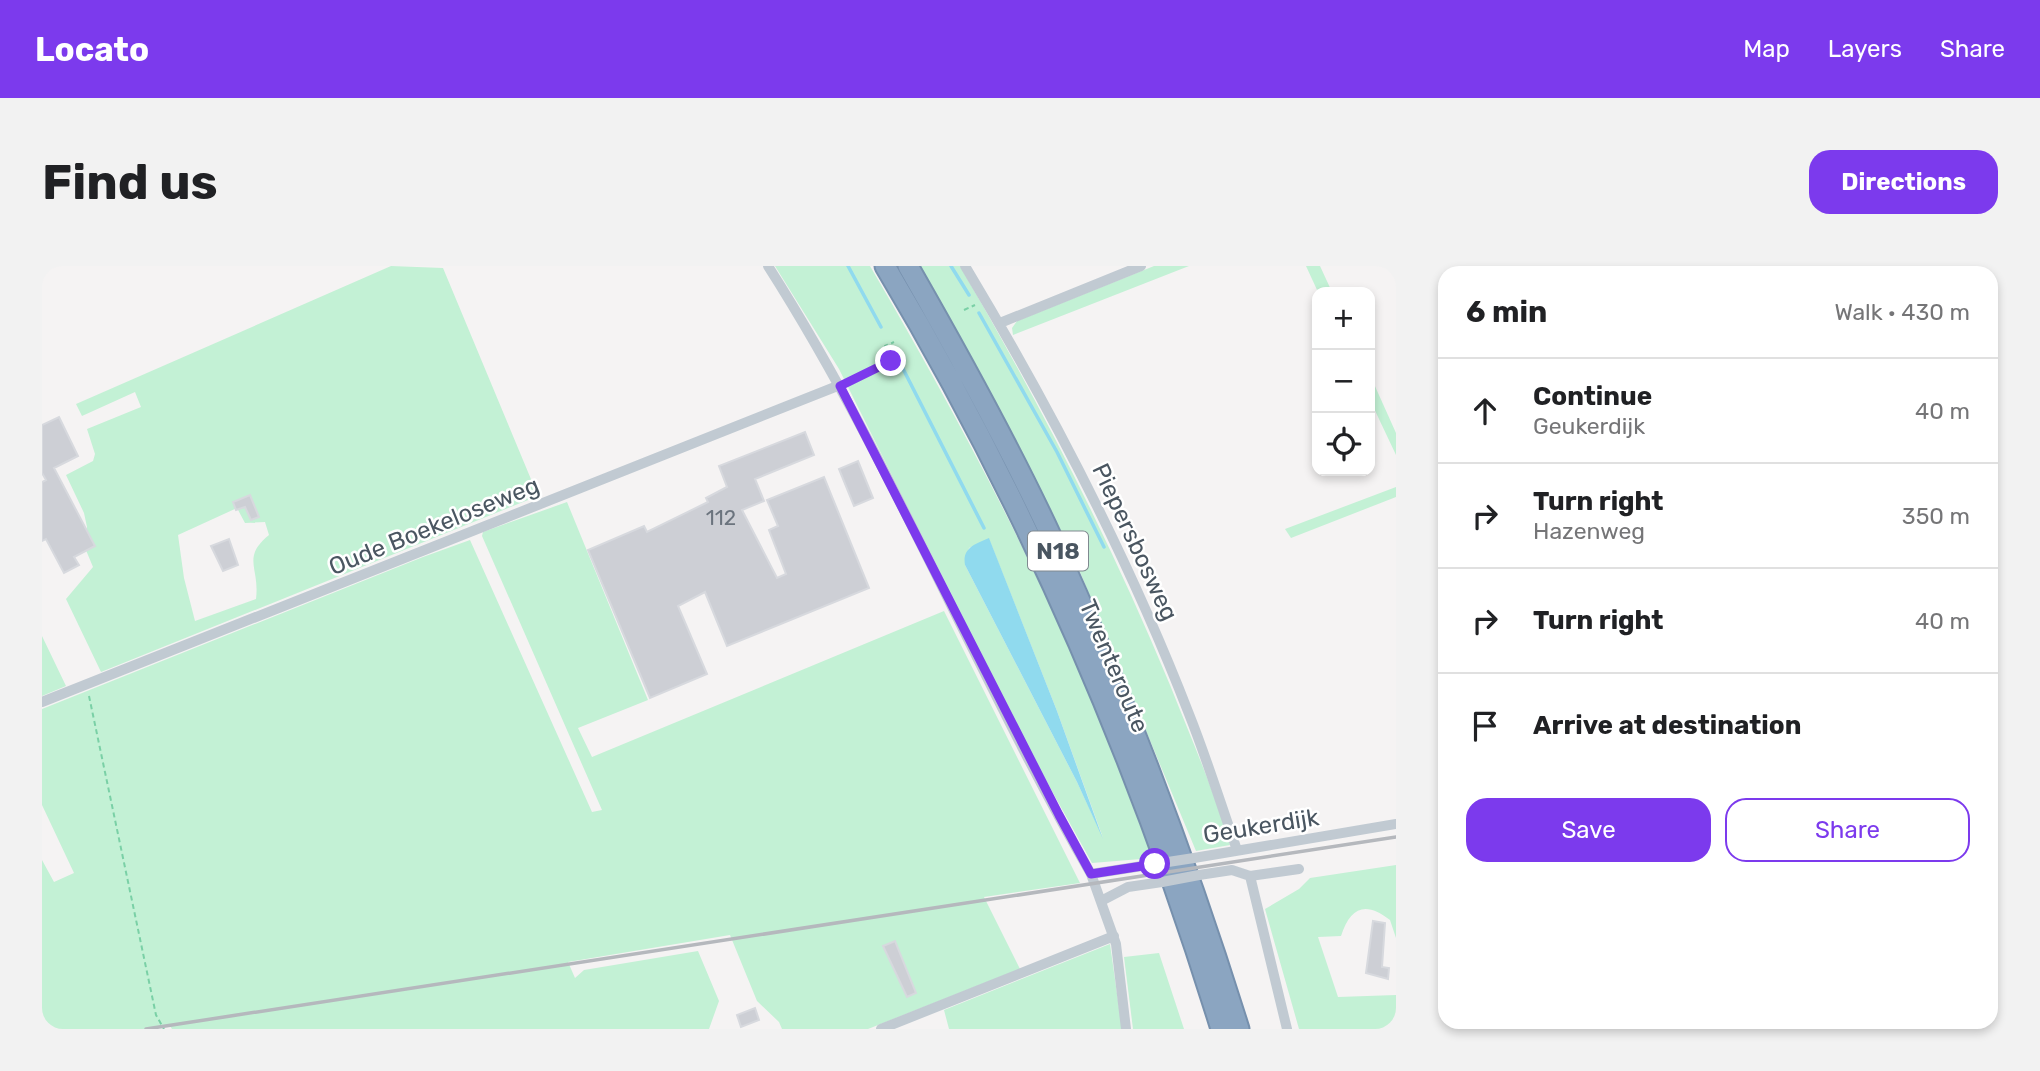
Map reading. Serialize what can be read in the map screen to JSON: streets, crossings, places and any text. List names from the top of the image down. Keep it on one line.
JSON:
{"streets":{"highway":["N18","Twenteroute"],"street":["Oude Boekeloseweg","Piepersbosweg","Geukerdijk"]},"crossings":[["Piepersbosweg","Geukerdijk"]],"house_numbers":["112"],"page":{"header":"Locato","nav":["Map","Layers","Share"],"buttons":["Directions",["Save","Share"]],"title":"Find us","heading":["6 min","Walk · 430 m"],"map_buttons":["+","−"],"list":[["Continue","Geukerdijk","40 m"],["Turn right","Hazenweg","350 m"],["Turn right","40 m"],"Arrive at destination"]}}
